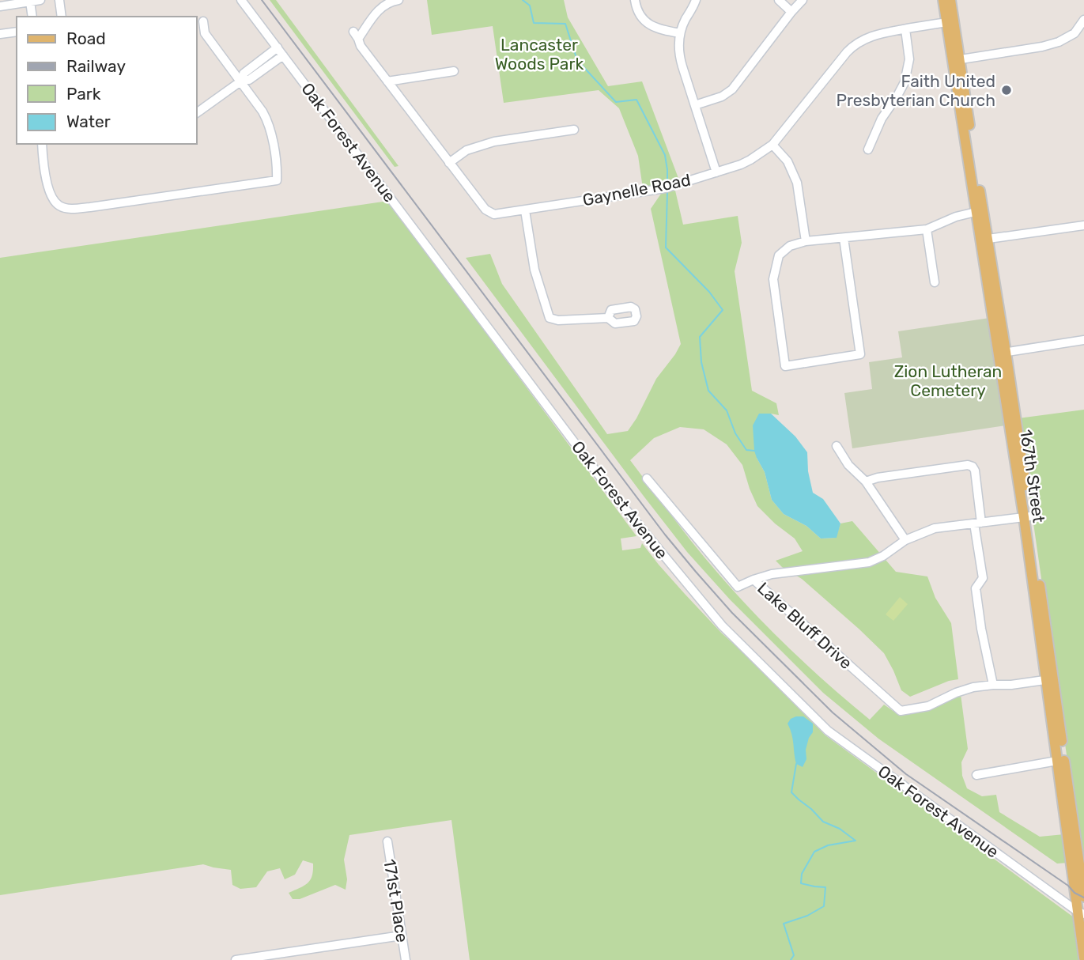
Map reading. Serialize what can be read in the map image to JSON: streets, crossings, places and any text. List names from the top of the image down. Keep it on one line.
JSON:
{"streets":{"main road":["167th Street"],"street":["Oak Forest Avenue","Gaynelle Road","Lake Bluff Drive","171st Place"]},"crossings":[["Oak Forest Avenue","167th Street"],["Gaynelle Road","167th Street"]],"parks":["Lancaster Woods Park","Zion Lutheran Cemetery"],"places":["Faith United Presbyterian Church"],"legend":["Road","Railway","Park","Water"]}
